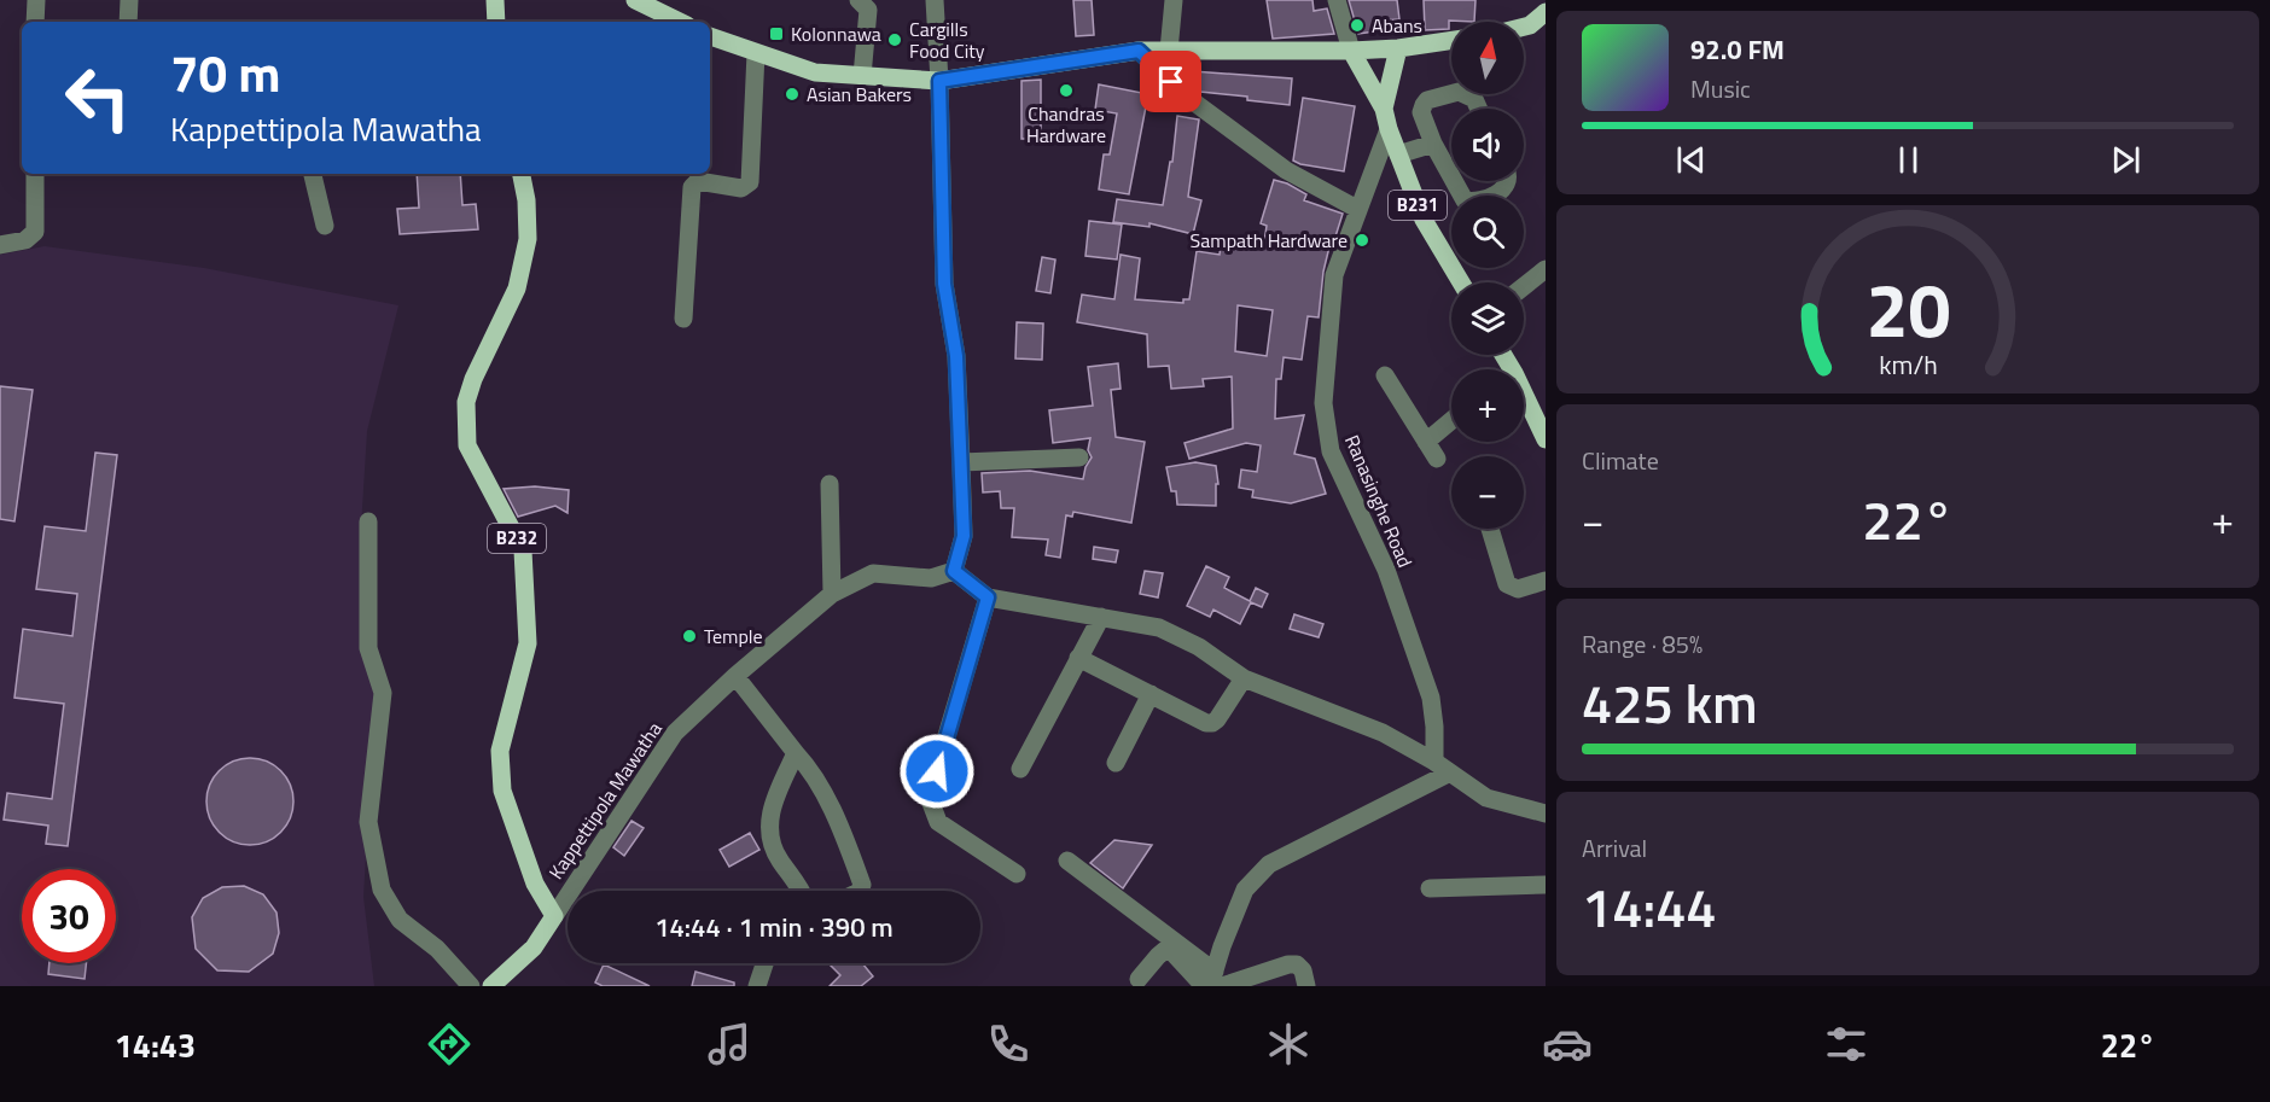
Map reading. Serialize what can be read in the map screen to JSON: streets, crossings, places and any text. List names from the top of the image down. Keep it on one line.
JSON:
{"streets":{"main road":["B231","B232"],"street":["Ranasinghe Road","Kappettipola Mawatha"]},"crossings":[["B231","Ranasinghe Road"],["B232","Kappettipola Mawatha"]],"places":{"other":["Abans","Cargills Food City","Chandras Hardware","Asian Bakers","Sampath Hardware","Temple"],"transit":["Kolonnawa"]},"north":"top","page":{"map_buttons":["+","−"],"turn":["70 m","Kappettipola Mawatha"],"song":["92.0 FM","Music"],"tile":["Climate",["Range · 85%","425 km"],["Arrival","14:44"]],"heat":["−","22°","+"],"limit":"30","trip":"14:44 · 1 min · 390 m","tabs":["14:43","22°"],"gauge":["20","km/h"]}}
